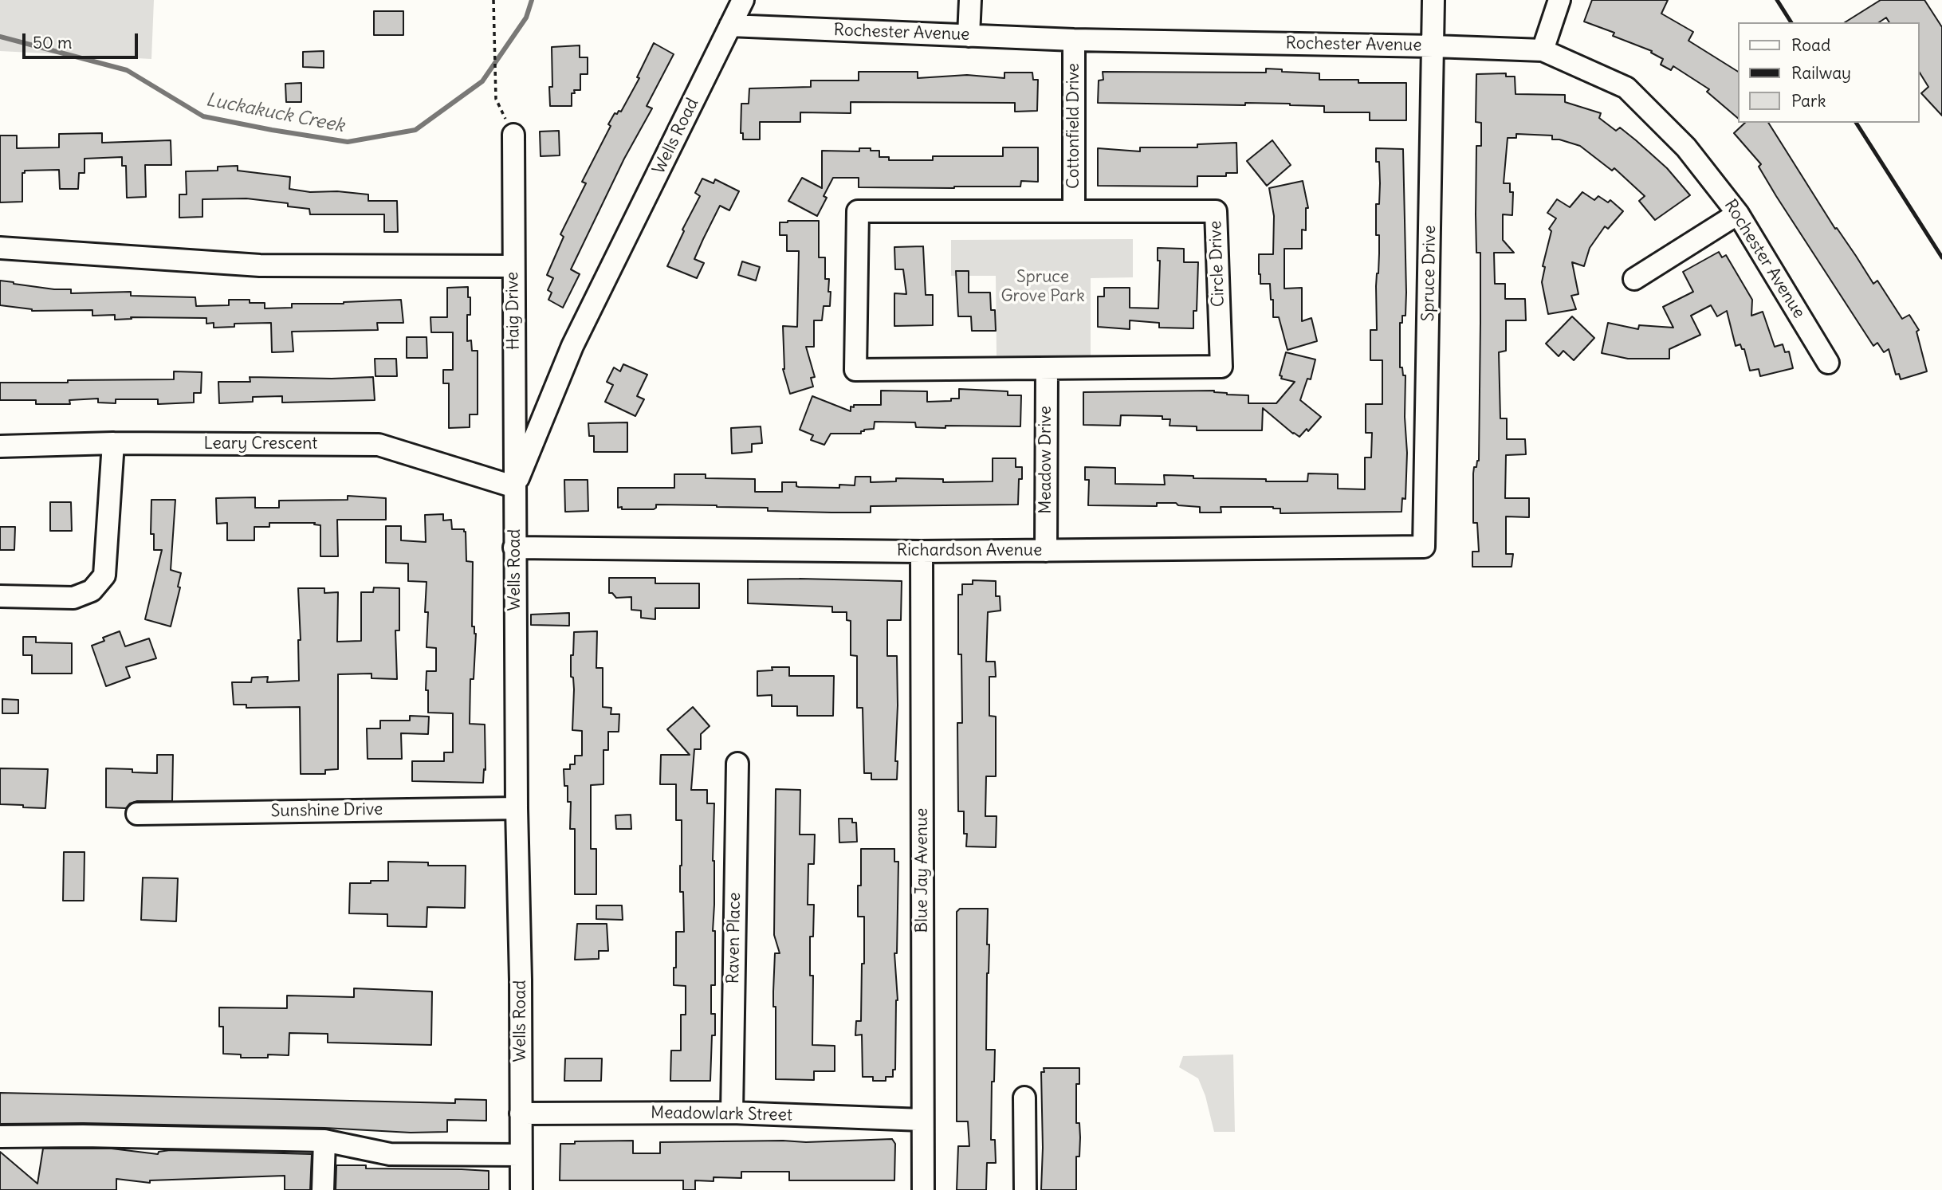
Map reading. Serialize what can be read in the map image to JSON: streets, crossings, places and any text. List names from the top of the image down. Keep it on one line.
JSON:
{"streets":{"street":["Rochester Avenue","Cottonfield Drive","Wells Road","Circle Drive","Spruce Drive","Haig Drive","Leary Crescent","Meadow Drive","Richardson Avenue","Sunshine Drive","Blue Jay Avenue","Raven Place","Meadowlark Street"]},"crossings":[["Rochester Avenue","Cottonfield Drive"],["Rochester Avenue","Wells Road"],["Rochester Avenue","Spruce Drive"],["Cottonfield Drive","Circle Drive"],["Wells Road","Haig Drive"],["Wells Road","Leary Crescent"],["Wells Road","Richardson Avenue"],["Wells Road","Sunshine Drive"],["Wells Road","Meadowlark Street"],["Circle Drive","Meadow Drive"],["Spruce Drive","Richardson Avenue"],["Haig Drive","Leary Crescent"],["Meadow Drive","Richardson Avenue"],["Richardson Avenue","Blue Jay Avenue"],["Blue Jay Avenue","Meadowlark Street"],["Raven Place","Meadowlark Street"]],"water":["Luckakuck Creek"],"parks":["Spruce Grove Park"],"legend":["Road","Railway","Park"],"scale_bar":"50 m"}
